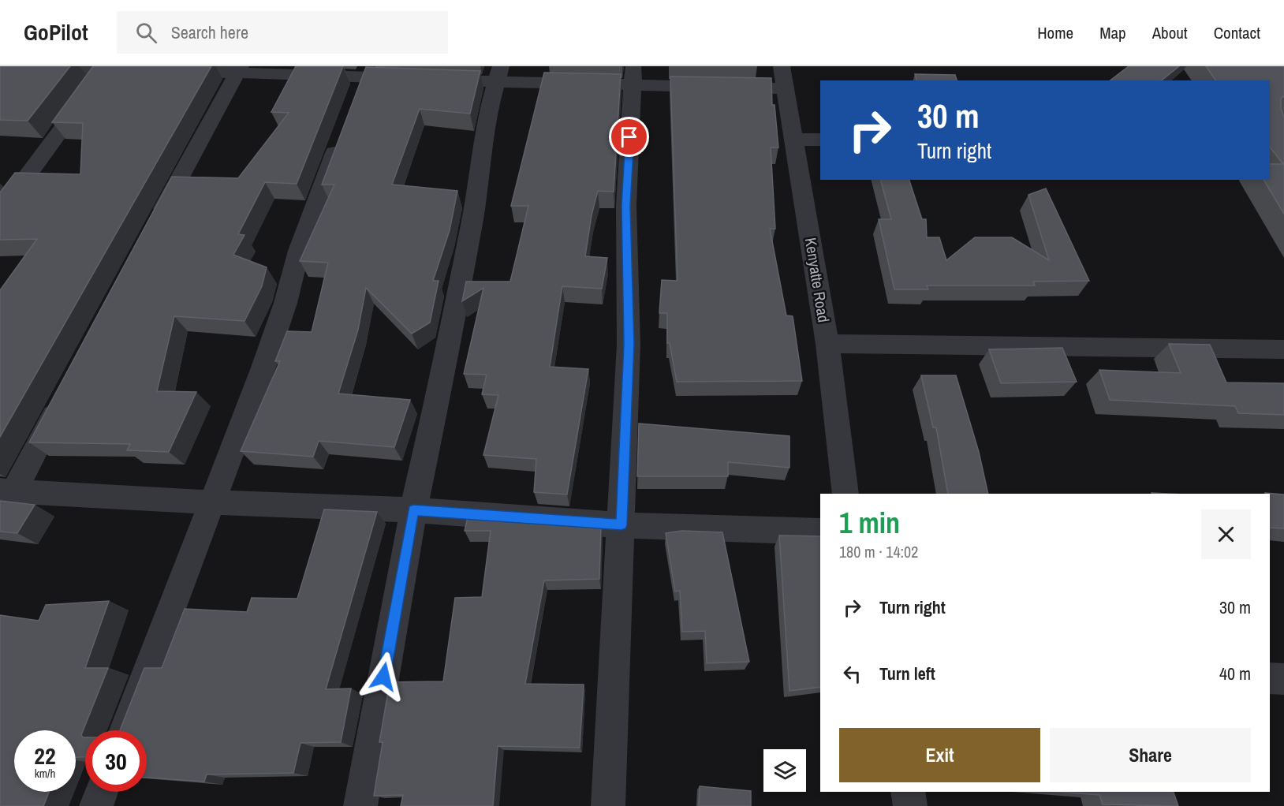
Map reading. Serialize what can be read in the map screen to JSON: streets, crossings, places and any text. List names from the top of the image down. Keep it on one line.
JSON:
{"streets":{"street":["Kenyatte Road"]},"page":{"header":"GoPilot","search":"Search here","nav":["Home","Map","About","Contact"],"turn":["30 m","Turn right"],"heading":["1 min","180 m · 14:02"],"list":[{"name":"Turn right","value":"30 m"},{"name":"Turn left","value":"40 m"}],"buttons":["Exit","Share"],"speed":"22 km/h","limit":"30"}}
